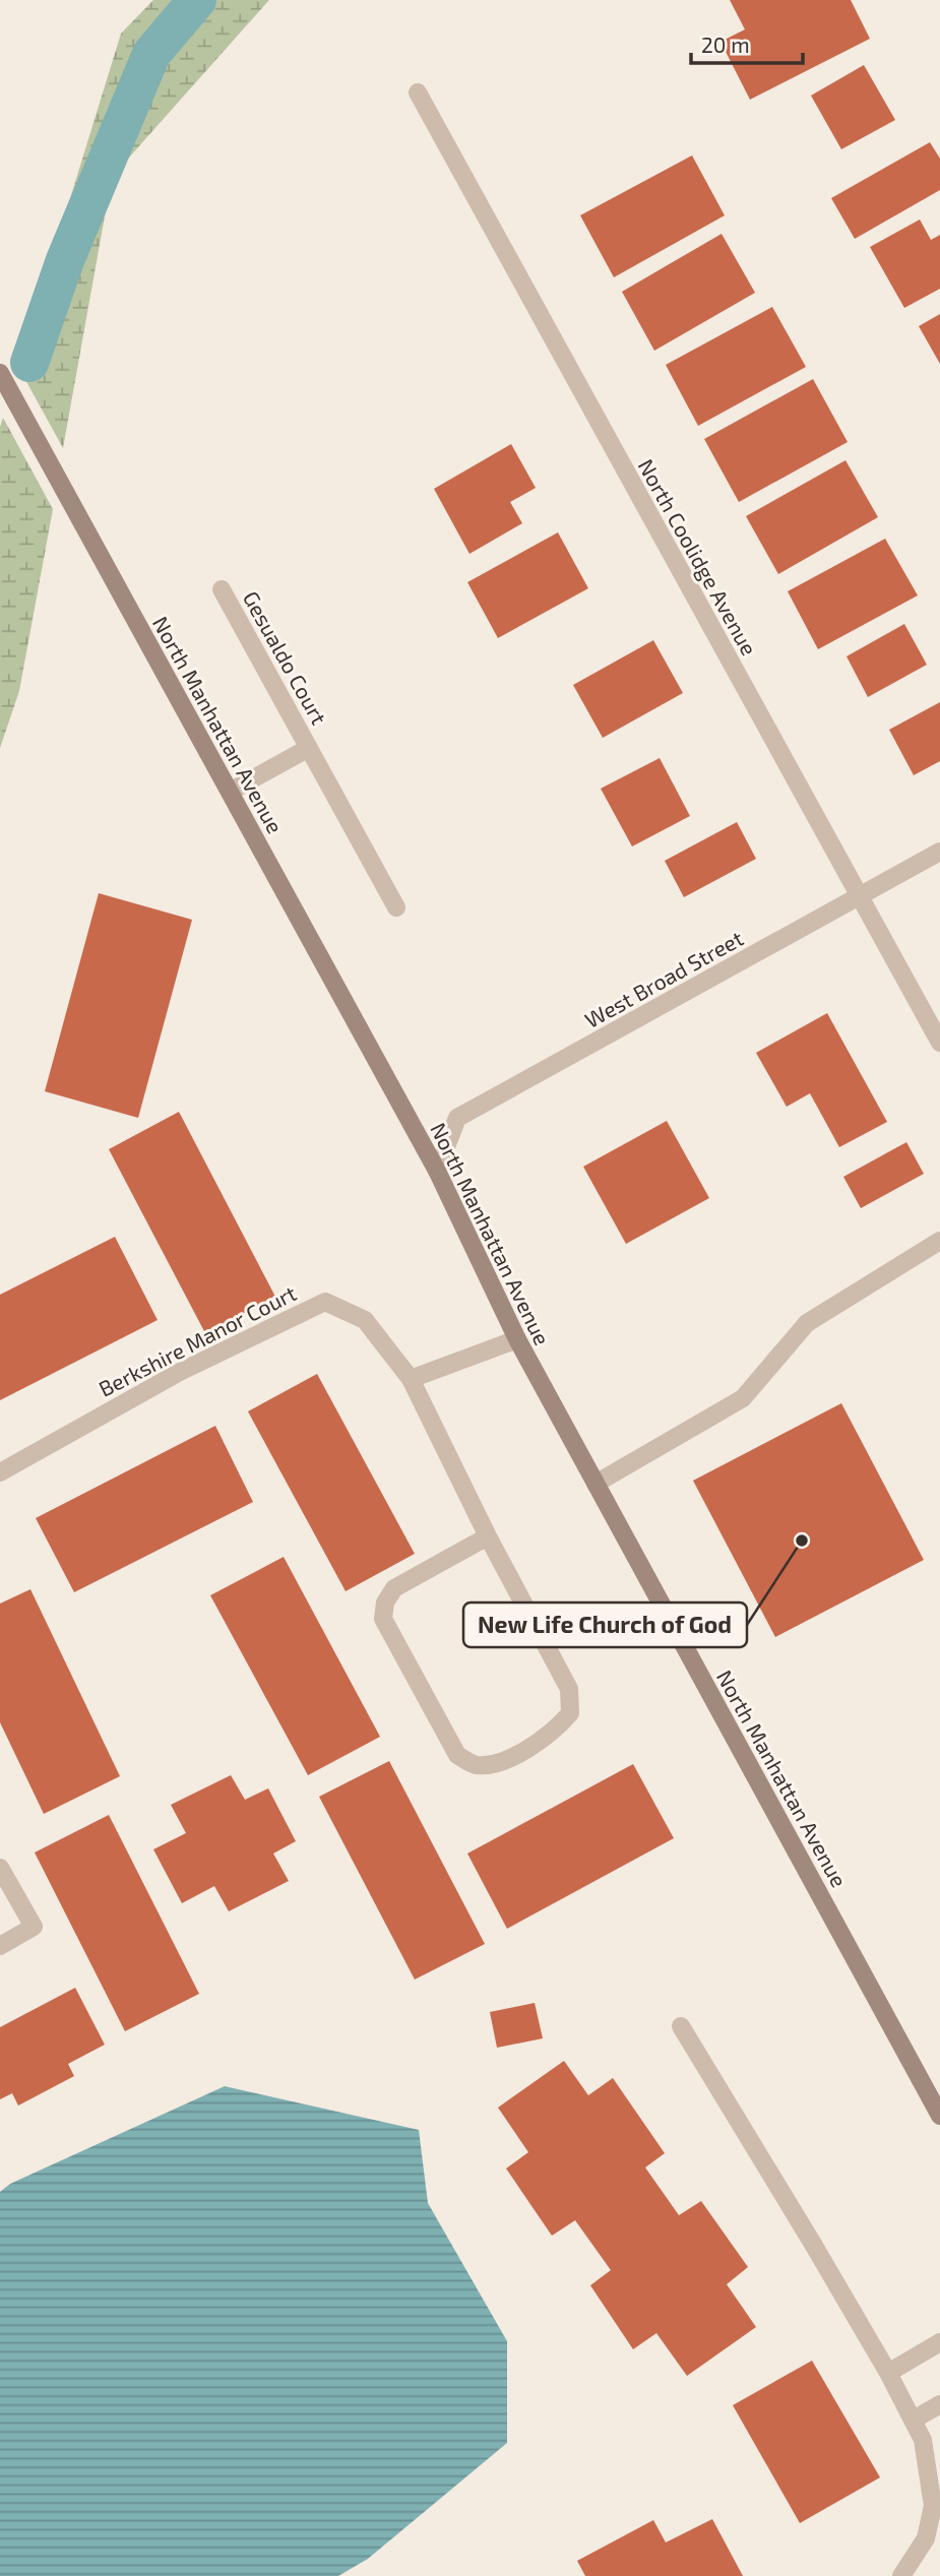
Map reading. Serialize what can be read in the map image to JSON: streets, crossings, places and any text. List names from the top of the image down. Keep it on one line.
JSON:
{"streets":{"street":["North Coolidge Avenue","Gesualdo Court","North Manhattan Avenue","West Broad Street","Berkshire Manor Court"]},"crossings":[["North Coolidge Avenue","West Broad Street"],["Gesualdo Court","North Manhattan Avenue"],["North Manhattan Avenue","West Broad Street"]],"places":["New Life Church of God"],"scale_bar":"20 m"}
